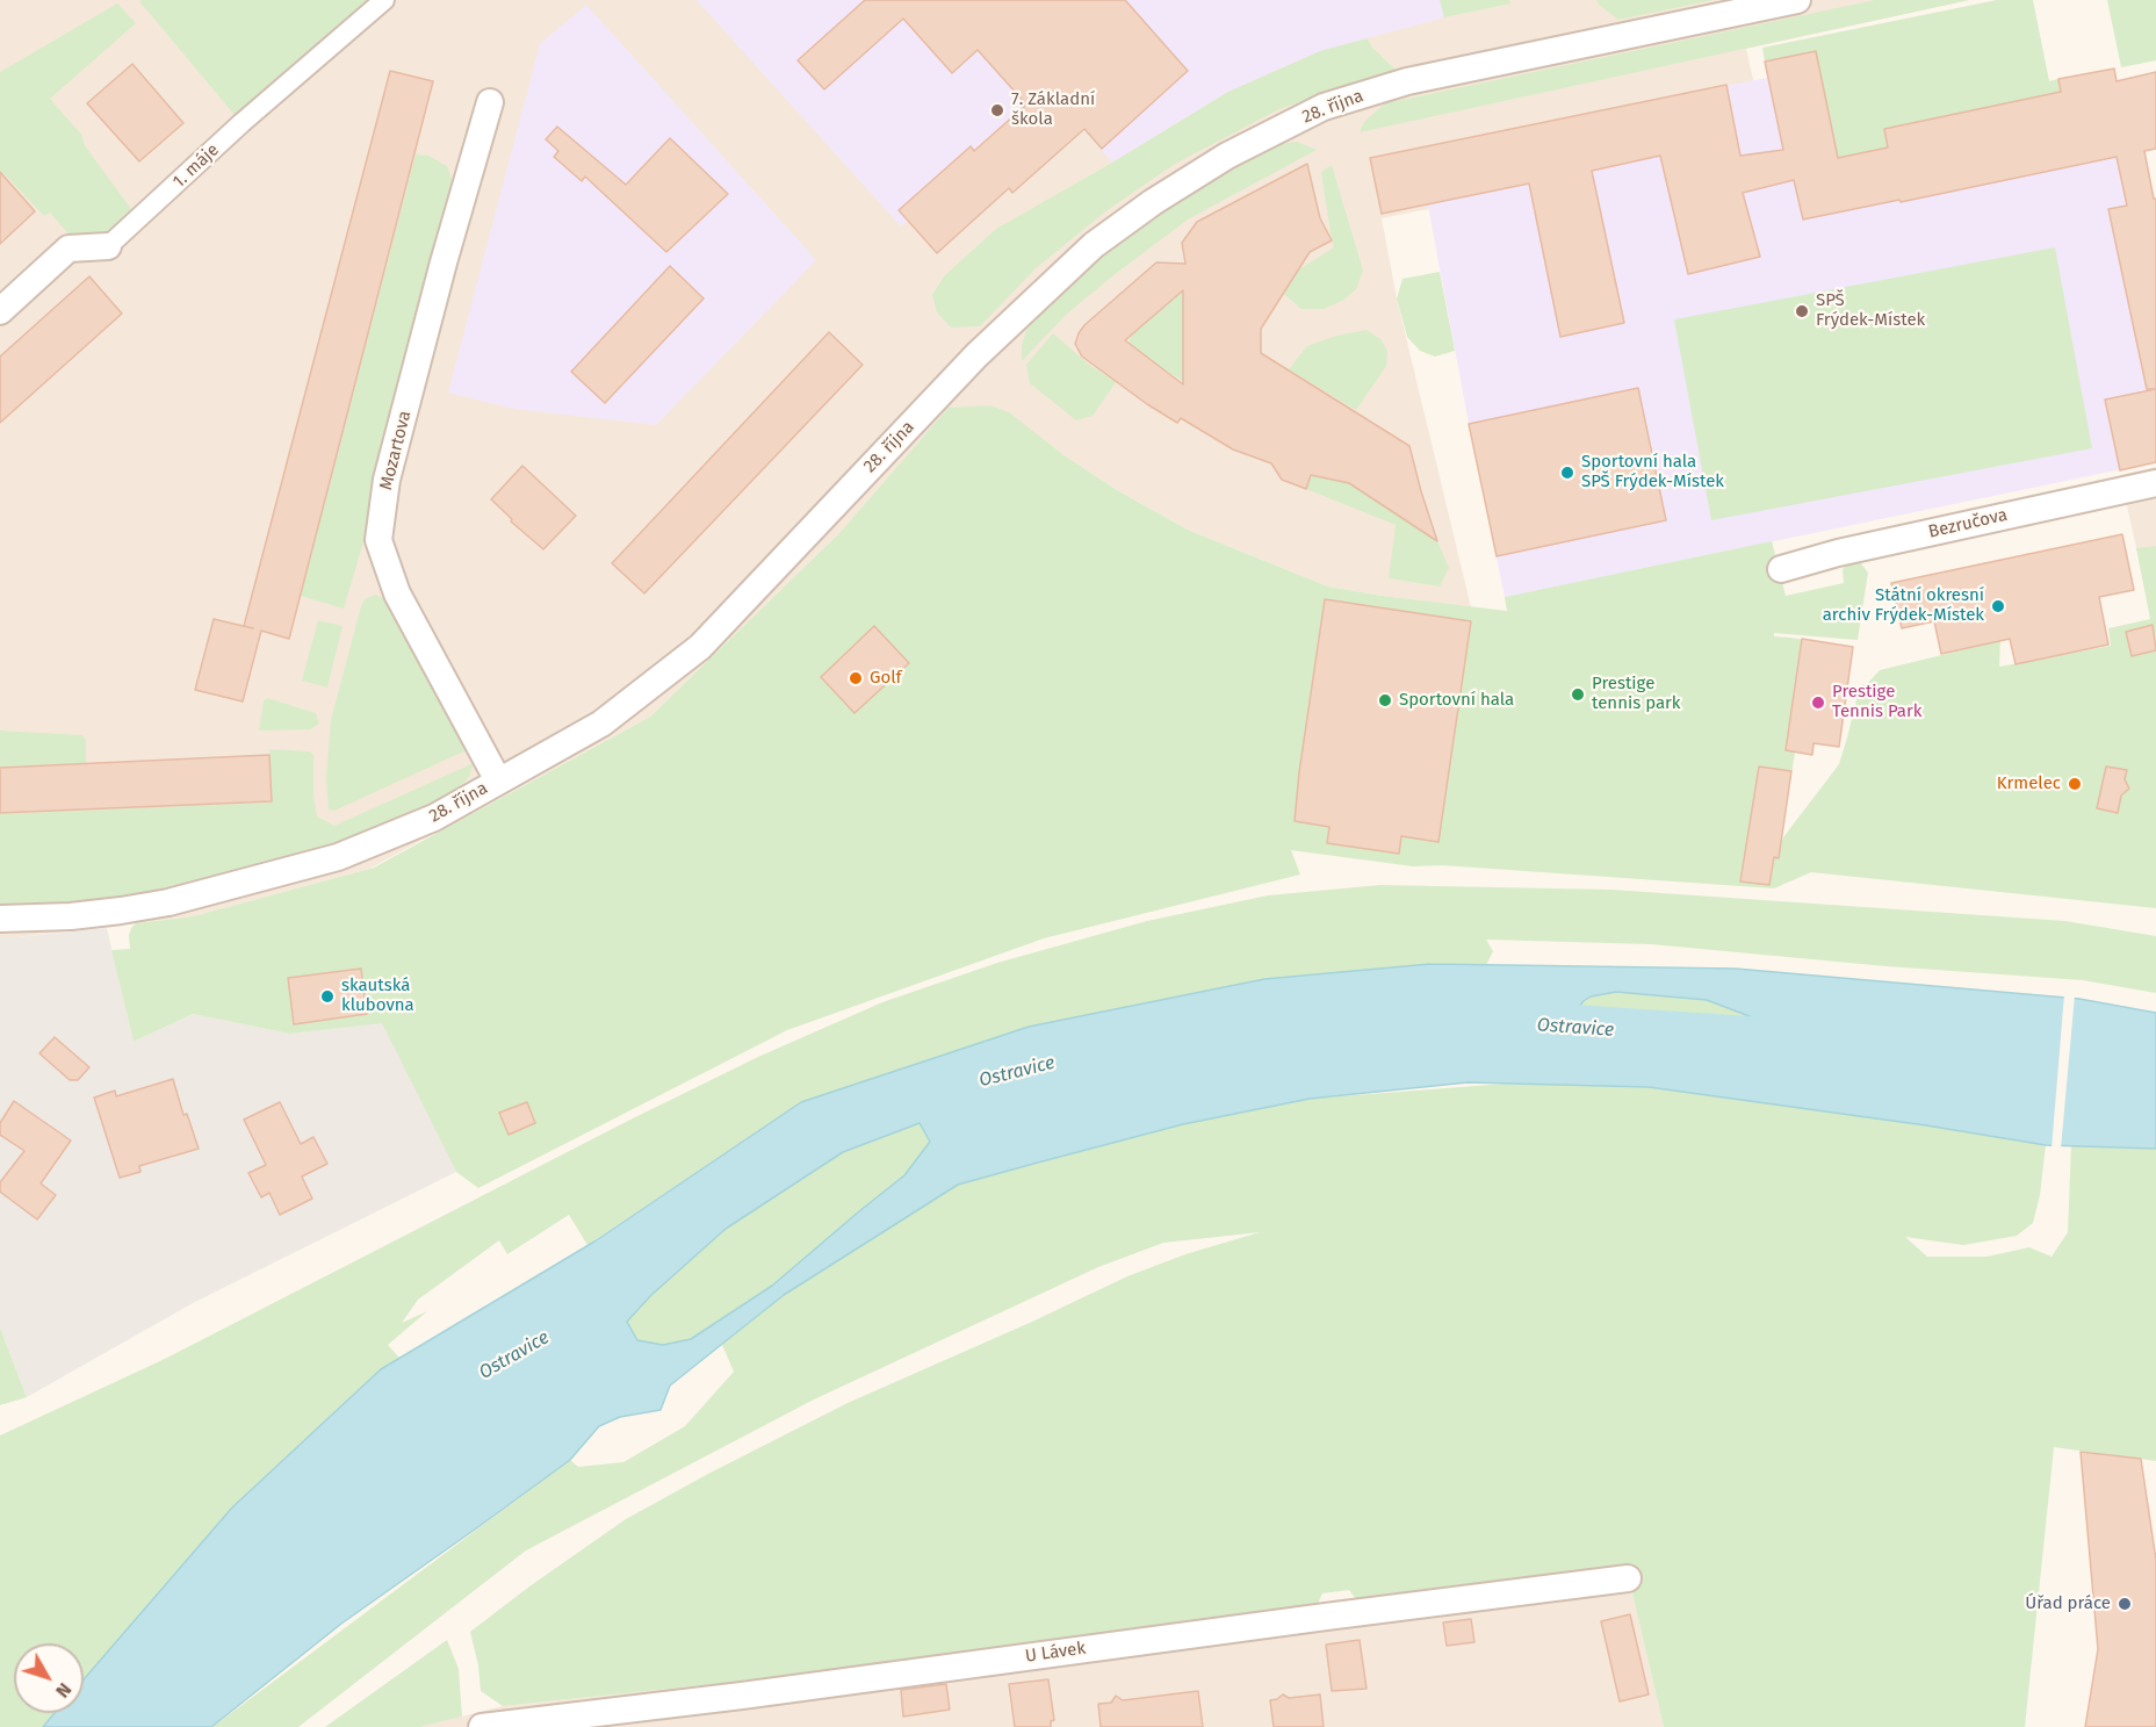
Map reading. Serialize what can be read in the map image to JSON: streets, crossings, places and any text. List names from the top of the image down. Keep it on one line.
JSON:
{"streets":{"street":["28. října","1. máje","Mozartova","Bezručova","U Lávek"]},"crossings":[["28. října","Mozartova"]],"water":["Ostravice"],"places":["7. Základní škola","SPŠ Frýdek-Místek","Sportovní hala SPŠ Frýdek-Místek","Státní okresní archiv Frýdek-Místek","Golf","Prestige tennis park","Sportovní hala","Prestige Tennis Park","Krmelec","skautská klubovna","Úřad práce"],"north":"bottom right"}
